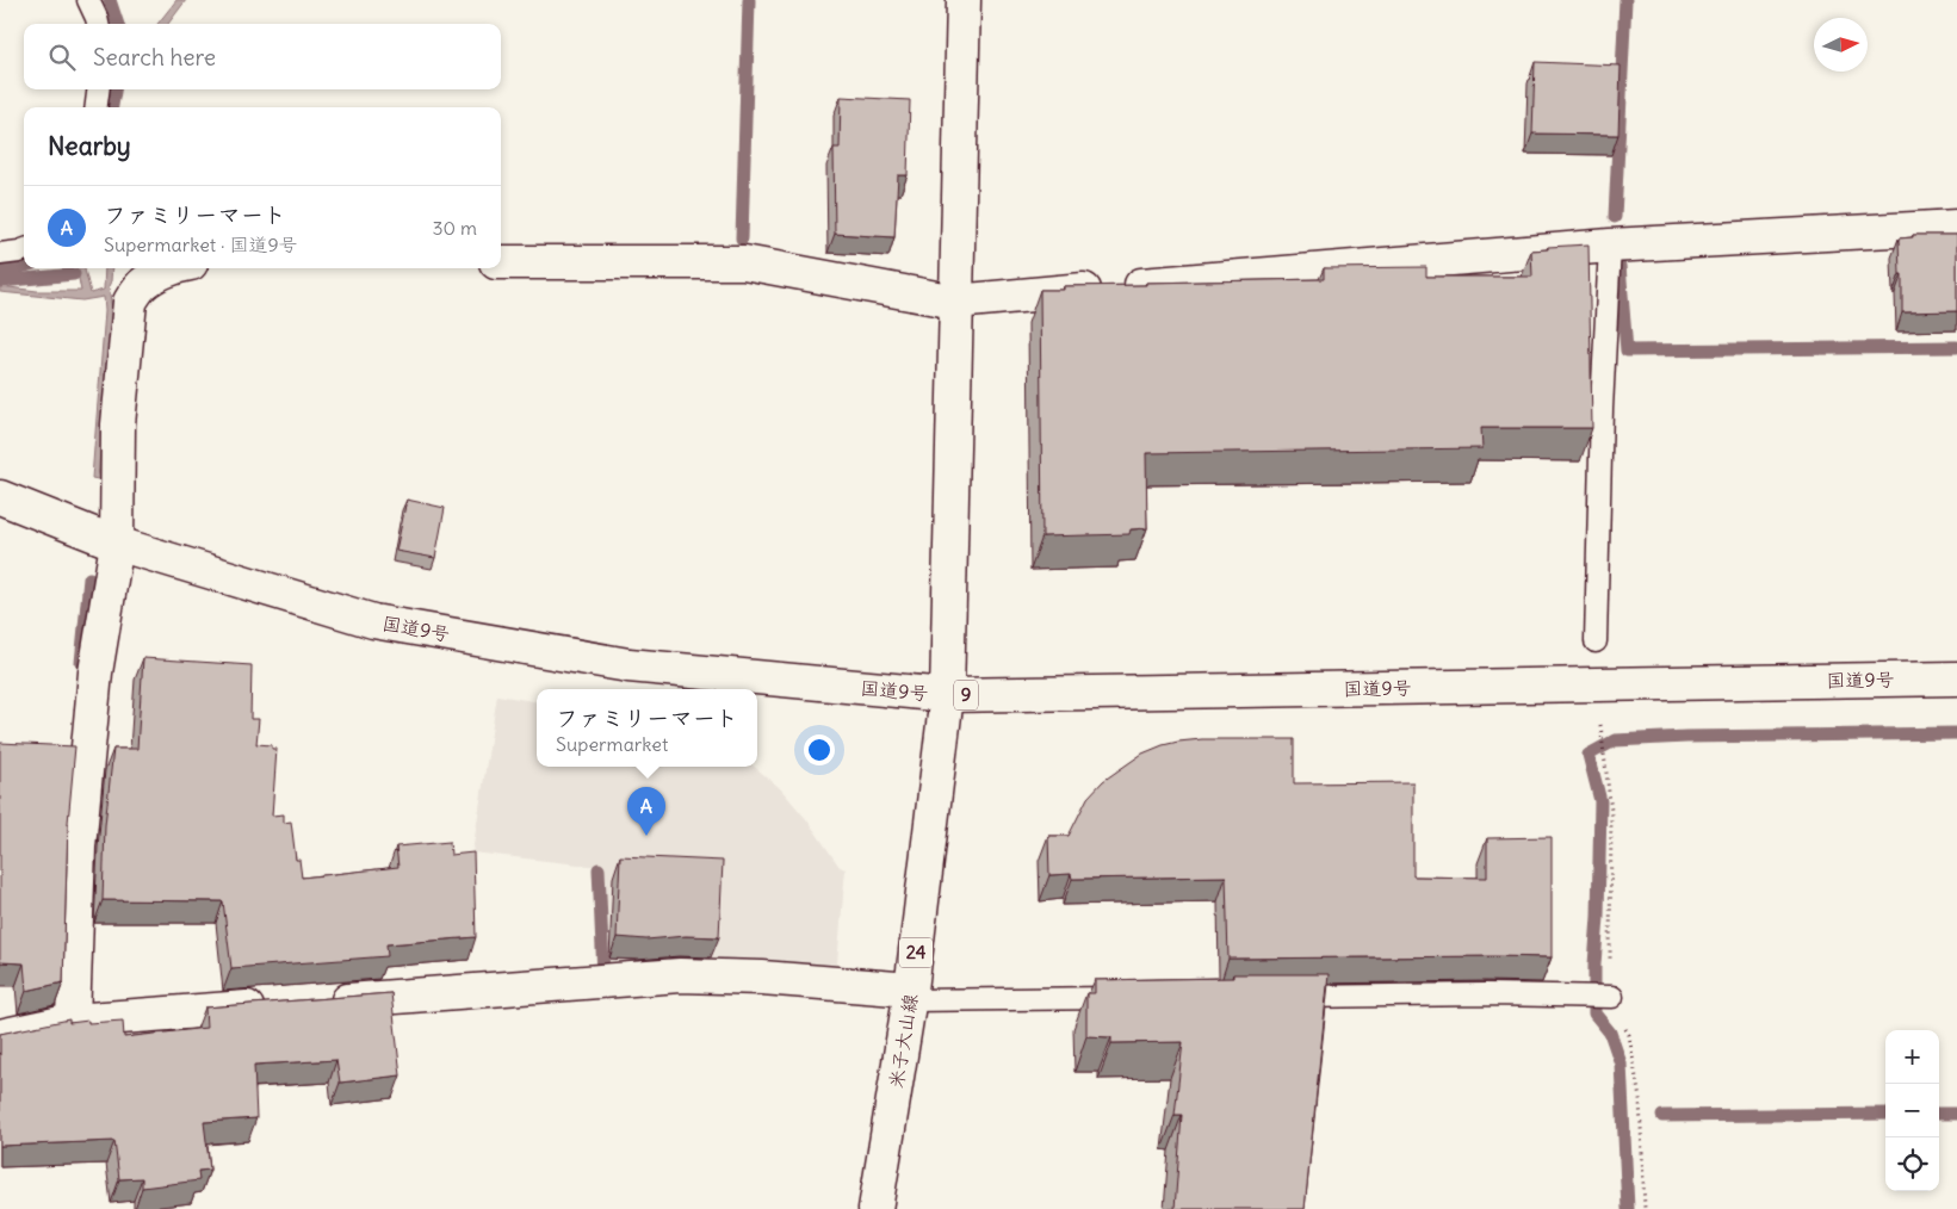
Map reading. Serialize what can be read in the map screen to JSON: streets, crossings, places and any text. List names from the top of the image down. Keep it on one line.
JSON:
{"streets":{"main road":["国道9号","9","24","米子大山線"]},"crossings":[["国道9号","米子大山線"]],"north":"right","page":{"search":"Search here","heading":"Nearby","list":[{"mark":"A","name":"ファミリーマート","note":"Supermarket · 国道9号","value":"30 m"}],"popup":["ファミリーマート","Supermarket"],"pins":"A","map_buttons":["+","−"]}}
